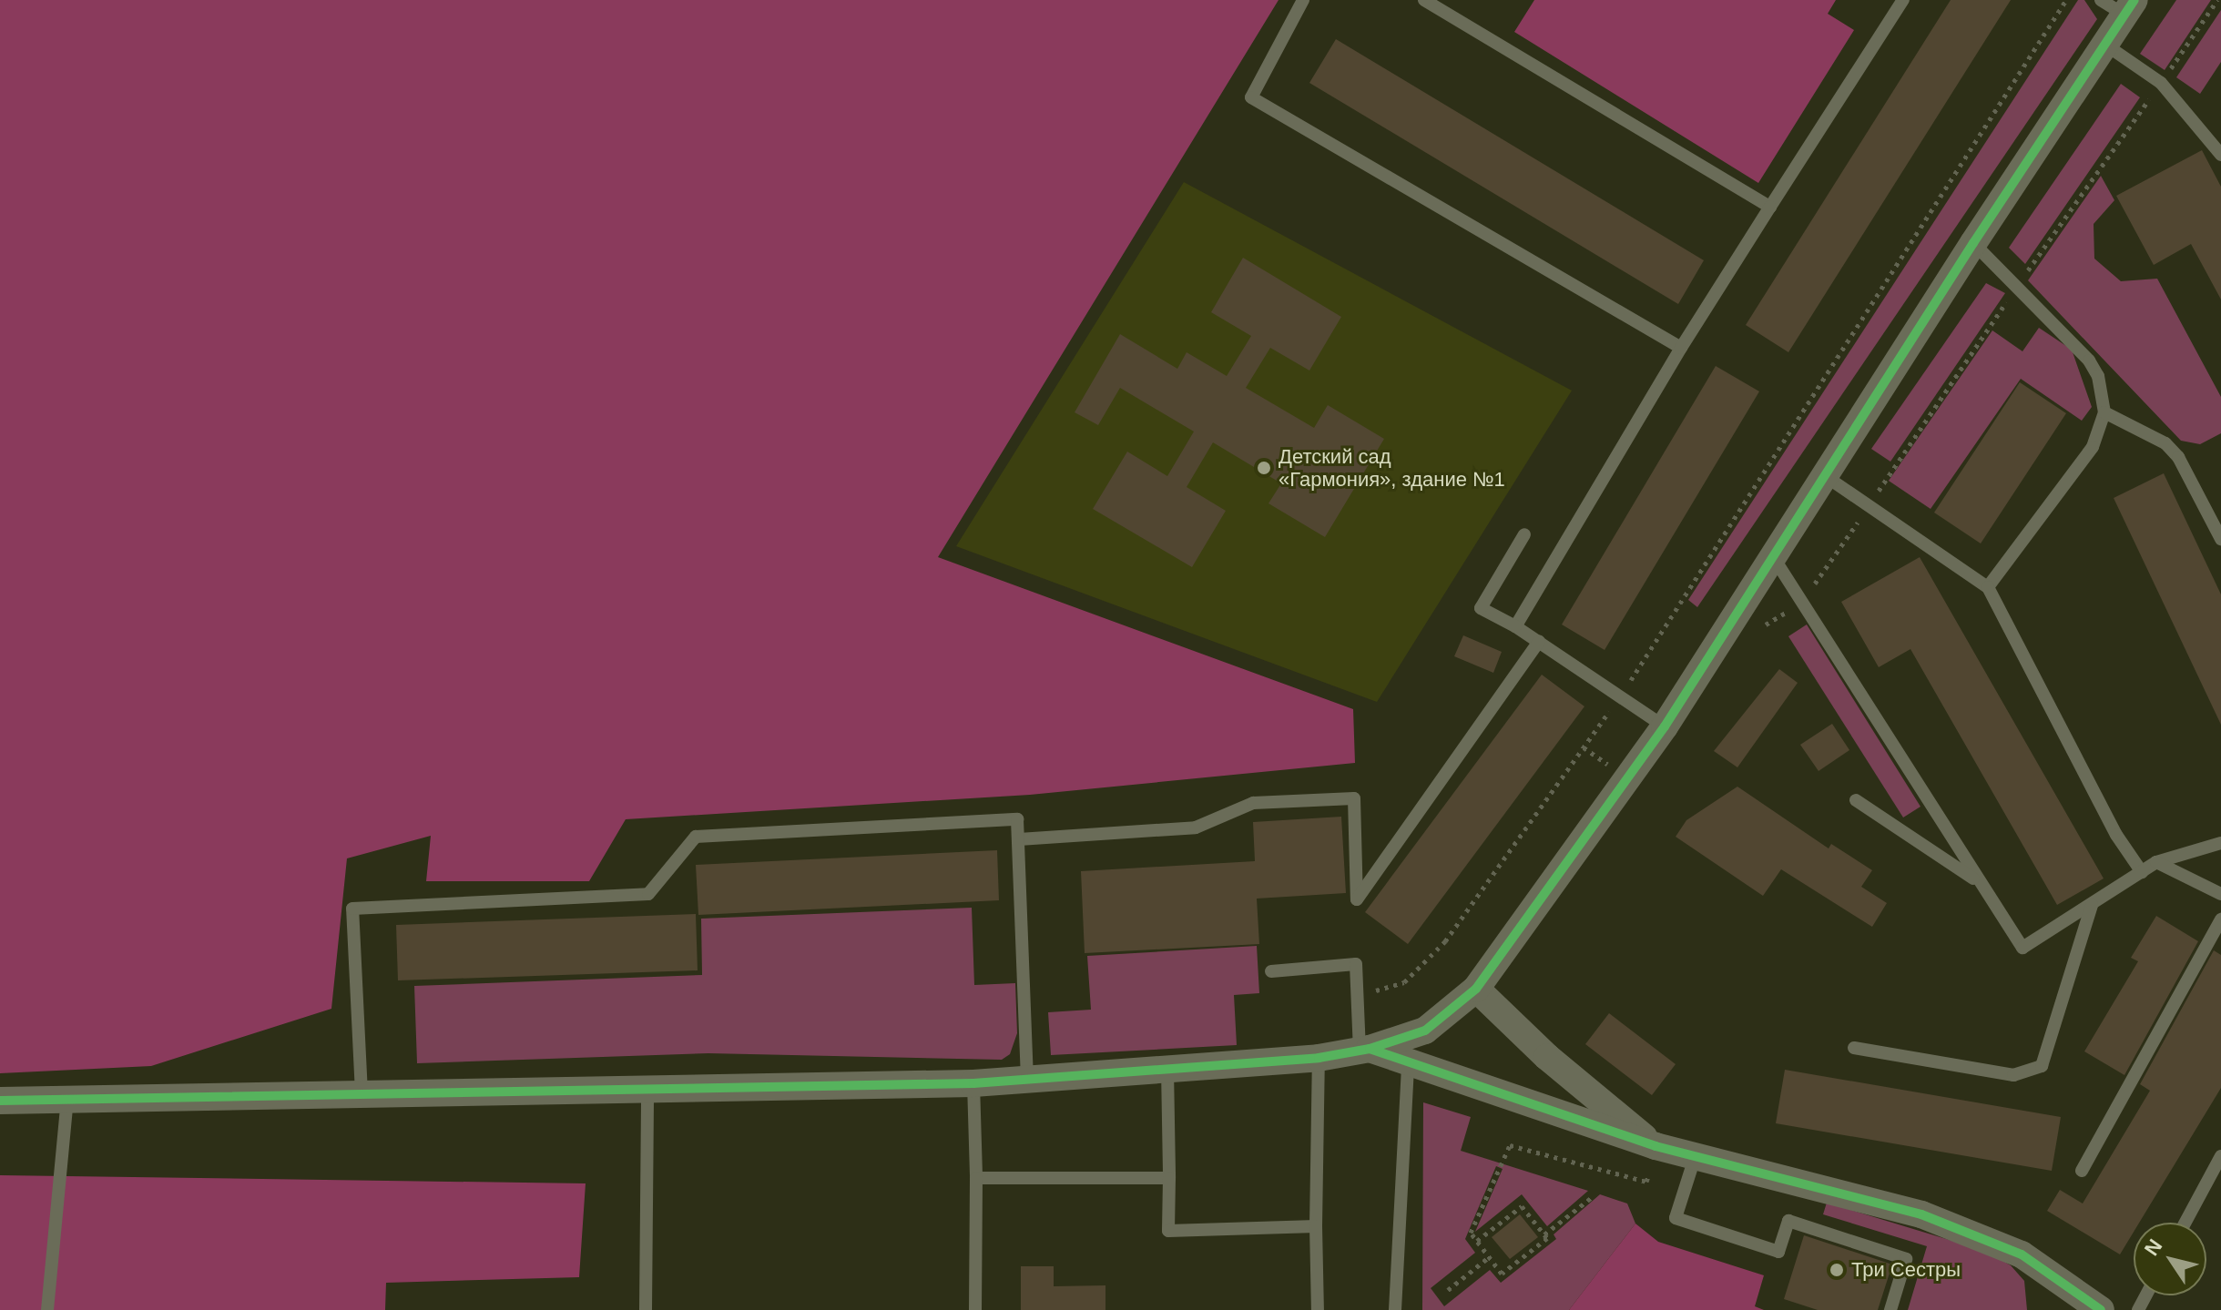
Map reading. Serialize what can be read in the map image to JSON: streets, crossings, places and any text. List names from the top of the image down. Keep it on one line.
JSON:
{"places":["Детский сад «Гармония», здание №1","Три Сестры"],"north":"top left"}
